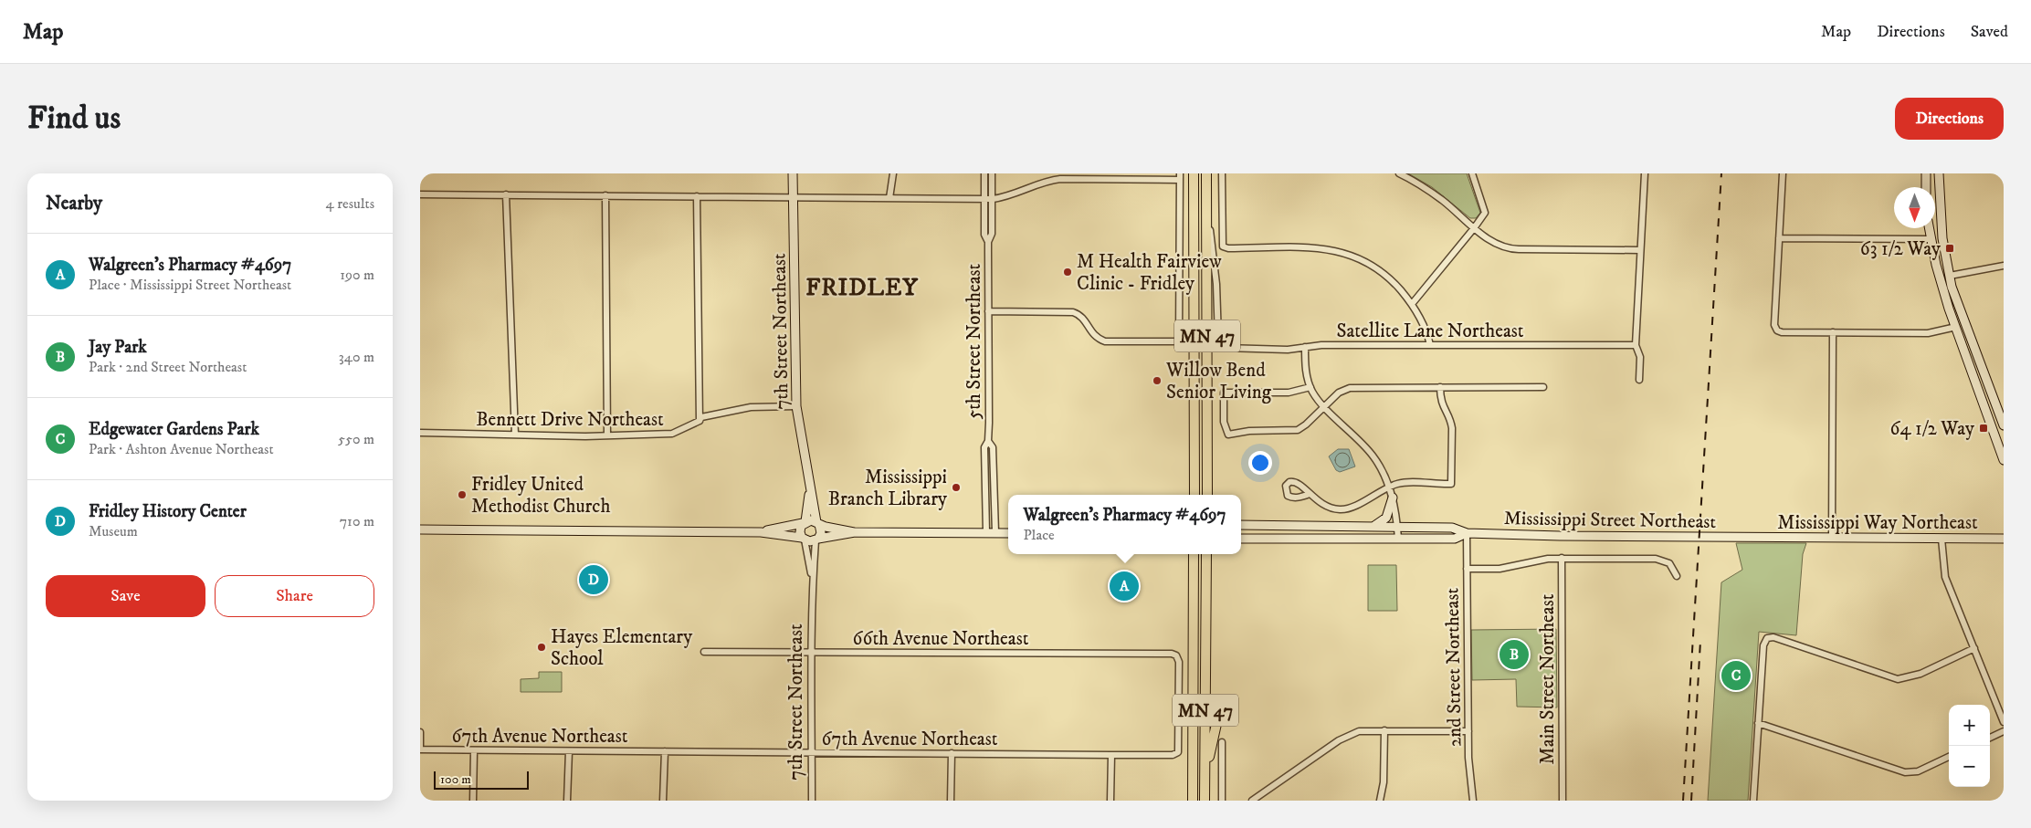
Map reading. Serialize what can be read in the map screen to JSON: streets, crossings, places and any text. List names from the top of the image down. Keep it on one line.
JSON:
{"streets":{"main road":["MN 47"],"street":["Satellite Lane Northeast","7th Street Northeast","5th Street Northeast","Bennett Drive Northeast","Mississippi Street Northeast","Mississippi Way Northeast","66th Avenue Northeast","2nd Street Northeast","Main Street Northeast","67th Avenue Northeast"]},"crossings":[["Satellite Lane Northeast","MN 47"],["7th Street Northeast","Bennett Drive Northeast"],["7th Street Northeast","66th Avenue Northeast"],["7th Street Northeast","67th Avenue Northeast"],["Mississippi Street Northeast","Mississippi Way Northeast"],["Mississippi Street Northeast","2nd Street Northeast"],["Mississippi Street Northeast","Main Street Northeast"],["66th Avenue Northeast","67th Avenue Northeast"]],"districts":["FRIDLEY"],"places":{"transit":["63 1/2 Way","64 1/2 Way"],"other":["M Health Fairview Clinic - Fridley","Willow Bend Senior Living","Mississippi Branch Library","Fridley United Methodist Church","Hayes Elementary School"]},"scale_bar":"100 m","north":"bottom","page":{"header":"Map","nav":["Map","Directions","Saved"],"buttons":["Directions",["Save","Share"]],"title":"Find us","heading":["Nearby","4 results"],"list":[{"mark":"A","name":"Walgreen's Pharmacy #4697","note":"Place · Mississippi Street Northeast","value":"190 m"},{"mark":"B","name":"Jay Park","note":"Park · 2nd Street Northeast","value":"340 m"},{"mark":"C","name":"Edgewater Gardens Park","note":"Park · Ashton Avenue Northeast","value":"550 m"},{"mark":"D","name":"Fridley History Center","note":"Museum","value":"710 m"}],"popup":["Walgreen's Pharmacy #4697","Place"],"pins":["D","A","B","C"],"map_buttons":["+","−"],"scale":"100 m"}}
